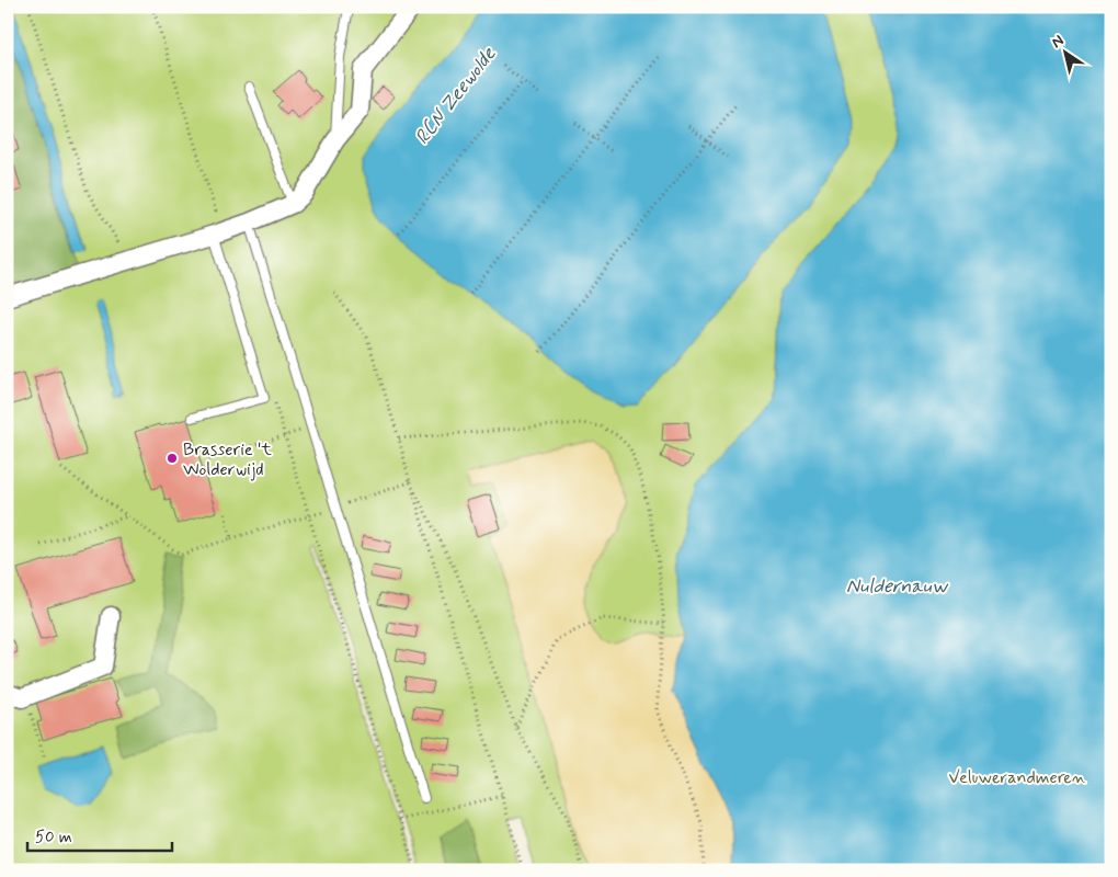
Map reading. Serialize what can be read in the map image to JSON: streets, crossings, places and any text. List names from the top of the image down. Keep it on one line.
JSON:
{"water":["RCN Zeewolde","Nuldernauw"],"parks":["Veluwerandmeren"],"places":["Brasserie 't Wolderwijd"],"scale_bar":"50 m","north":"top left"}
